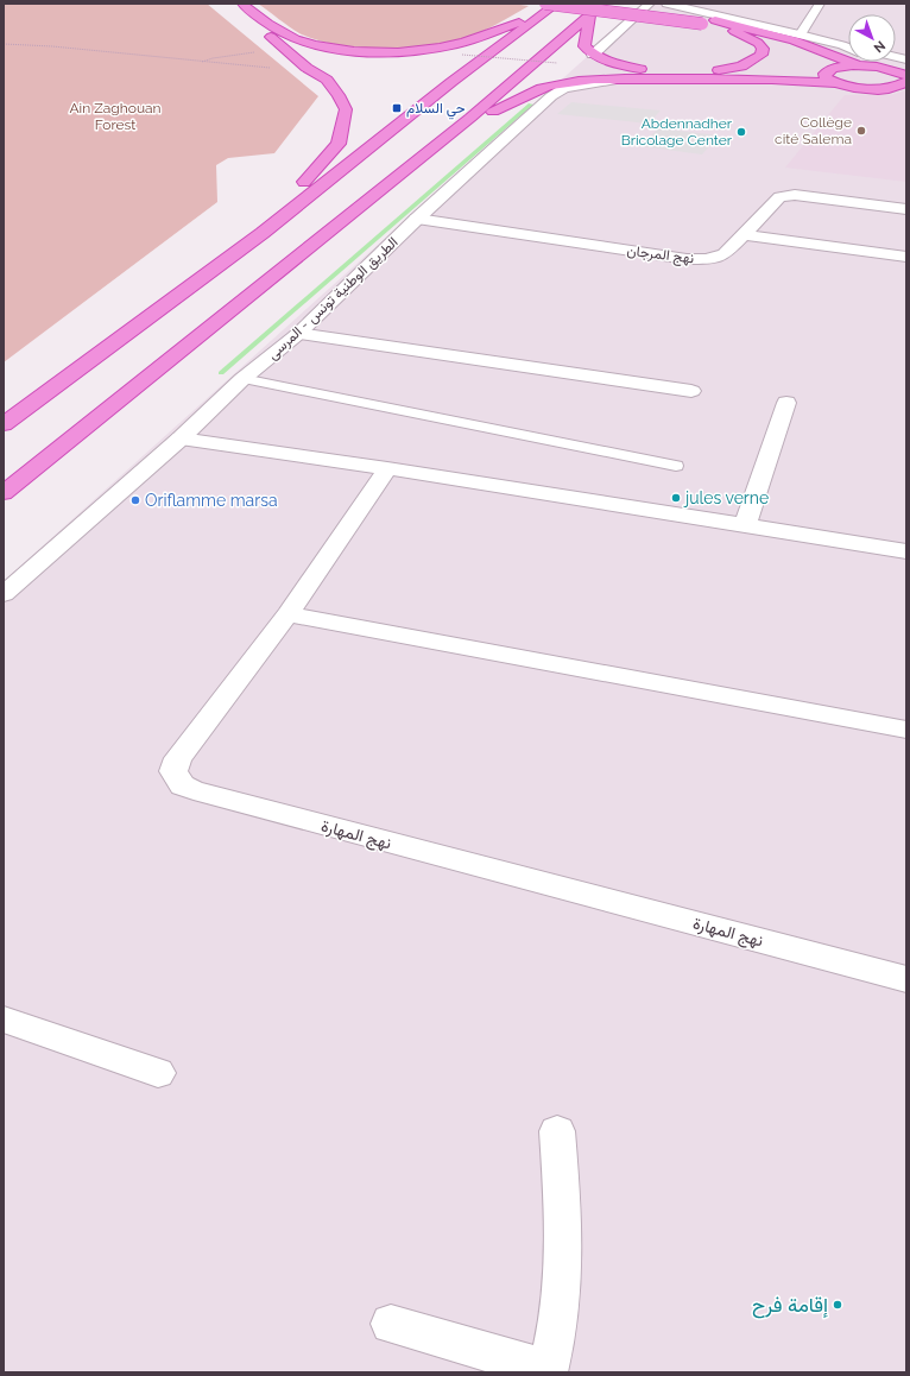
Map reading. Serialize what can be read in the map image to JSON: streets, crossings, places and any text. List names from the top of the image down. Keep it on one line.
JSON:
{"streets":{"street":["نهج المرجان","الطريق الوطنية تونس - المرسى","نهج المهارة"]},"crossings":[["نهج المرجان","الطريق الوطنية تونس - المرسى"]],"parks":["Ain Zaghouan Forest"],"places":{"transit":["حي السلام"],"other":["Collège cité Salema","Abdennadher Bricolage Center","jules verne","Oriflamme marsa","إقامة فرح"]},"north":"bottom right"}
